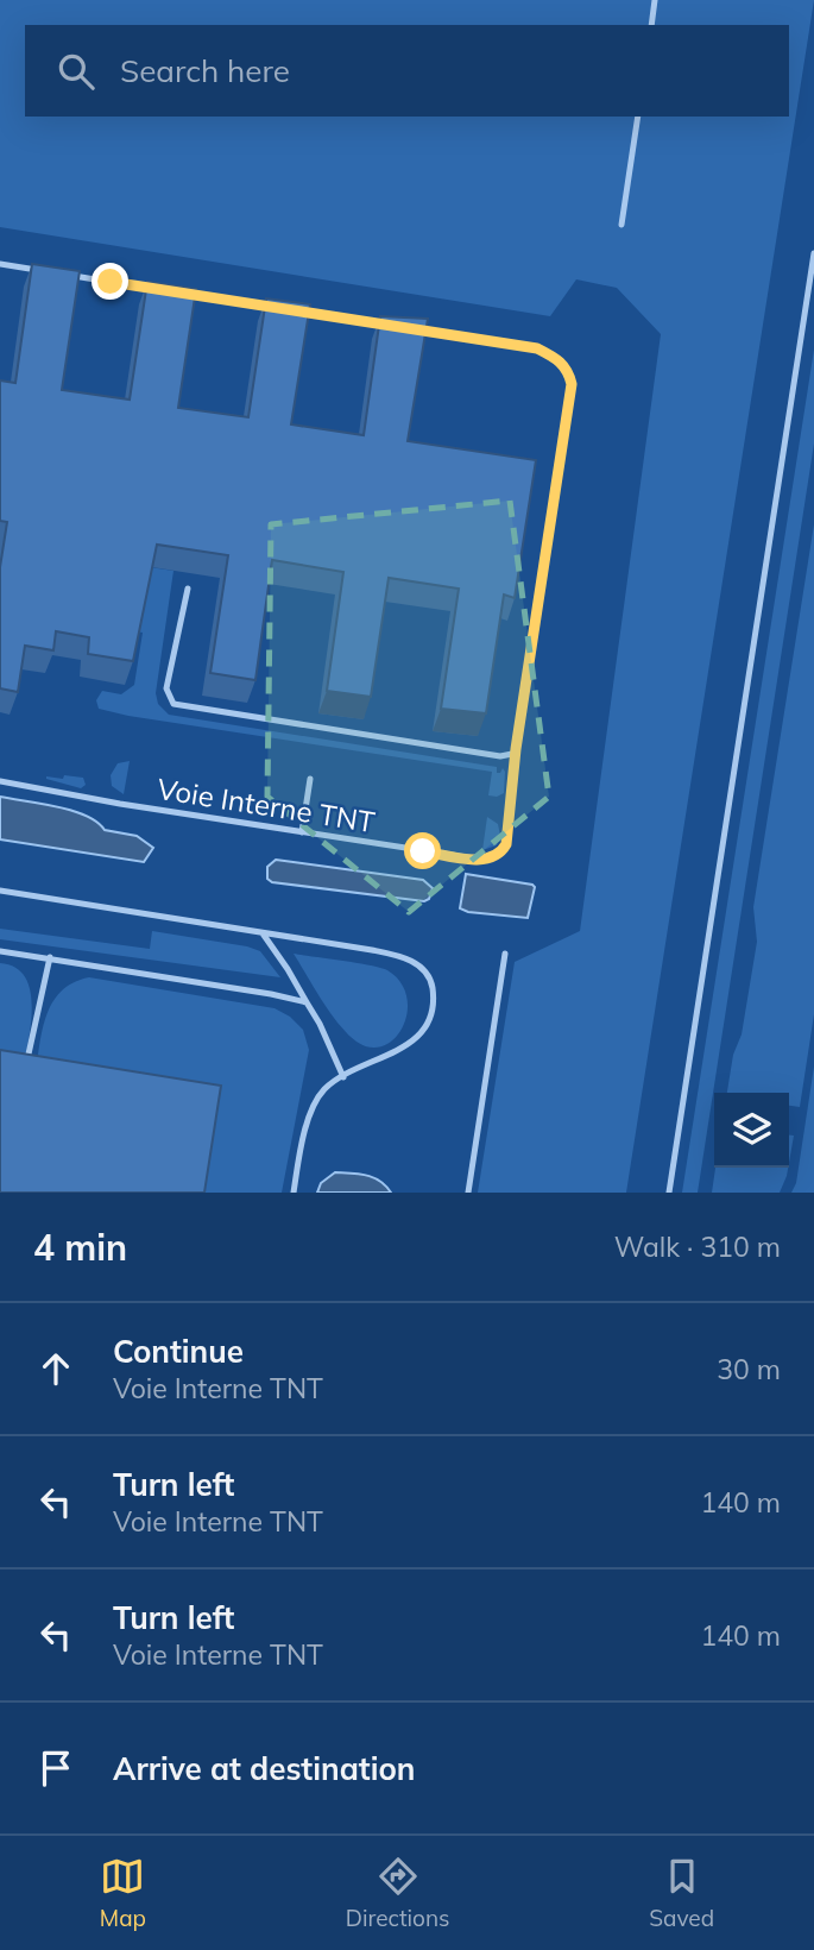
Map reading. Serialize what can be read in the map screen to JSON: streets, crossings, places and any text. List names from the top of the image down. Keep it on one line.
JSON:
{"streets":{"lane":["Voie Interne TNT"]},"page":{"search":"Search here","heading":["4 min","Walk · 310 m"],"list":[["Continue","Voie Interne TNT","30 m"],["Turn left","Voie Interne TNT","140 m"],["Turn left","Voie Interne TNT","140 m"],"Arrive at destination"],"nav":["Map","Directions","Saved"]}}
